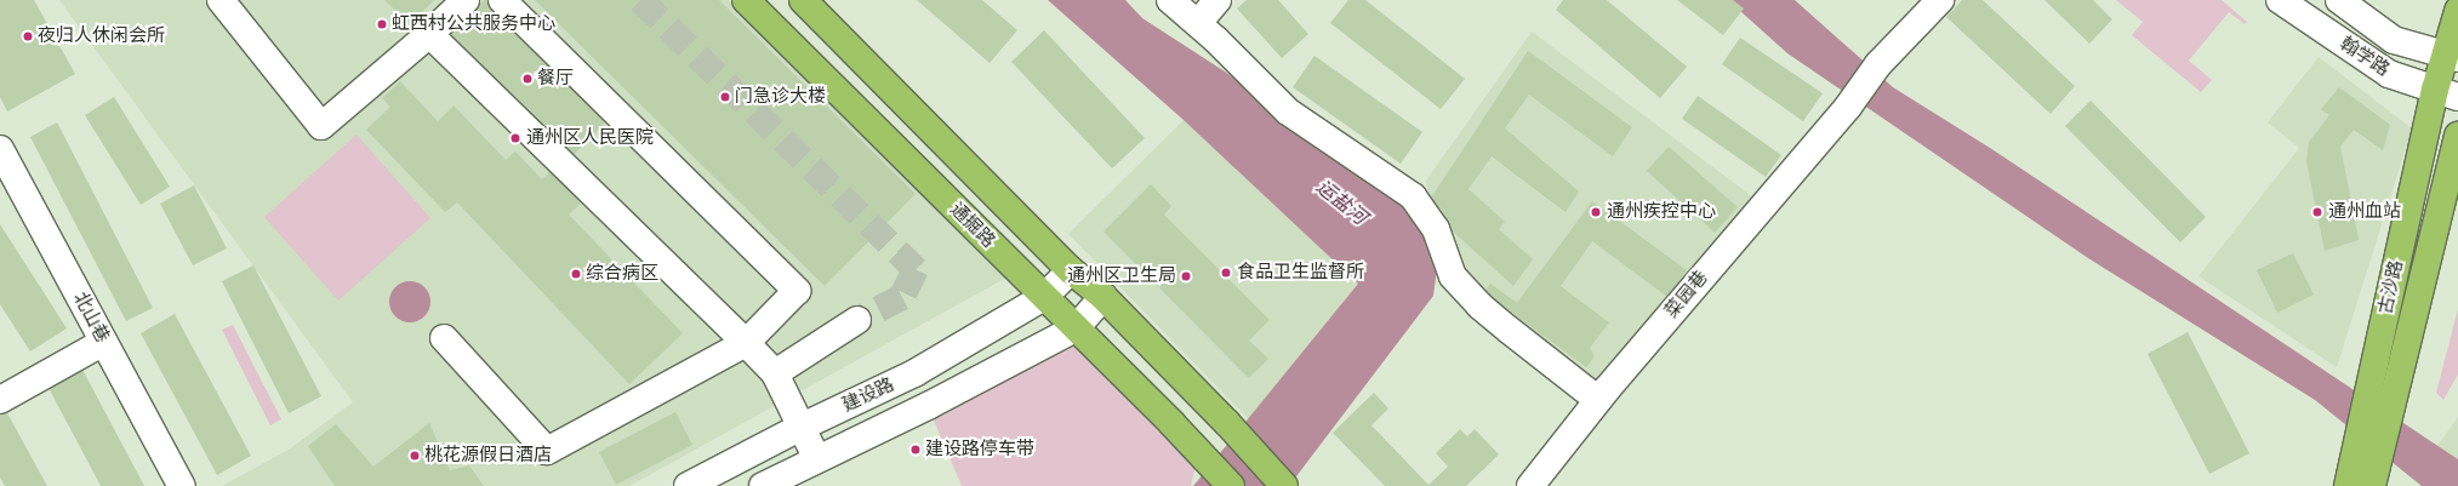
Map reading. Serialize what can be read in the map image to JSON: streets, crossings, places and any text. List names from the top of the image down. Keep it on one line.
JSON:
{"streets":{"main road":["通掘路","古沙路"],"street":["翰学路","菜园巷","北山巷","建设路"]},"crossings":[["翰学路","古沙路"],["通掘路","建设路"]],"water":["运盐河"],"places":["虹西村公共服务中心","夜归人休闲会所","餐厅","门急诊大楼","通州区人民医院","通州疾控中心","通州血站","食品卫生监督所","综合病区","通州区卫生局","建设路停车带","桃花源假日酒店"]}
